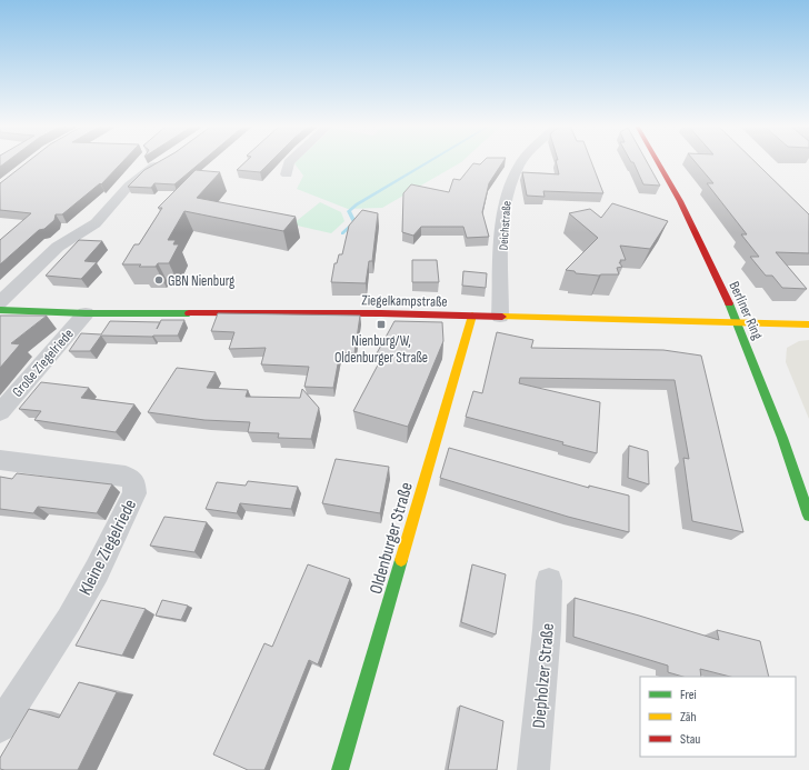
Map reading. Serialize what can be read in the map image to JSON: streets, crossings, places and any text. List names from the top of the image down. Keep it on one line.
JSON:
{"streets":{"street":["Deichstraße","Ziegelkampstraße","Berliner Ring","Große Ziegelriede","Oldenburger Straße","Kleine Ziegelriede","Diepholzer Straße"]},"crossings":[["Deichstraße","Ziegelkampstraße"],["Ziegelkampstraße","Berliner Ring"],["Ziegelkampstraße","Große Ziegelriede"],["Ziegelkampstraße","Oldenburger Straße"]],"places":{"other":["GBN Nienburg"],"transit":["Nienburg/W, Oldenburger Straße"]},"legend":["Frei","Zäh","Stau"]}
